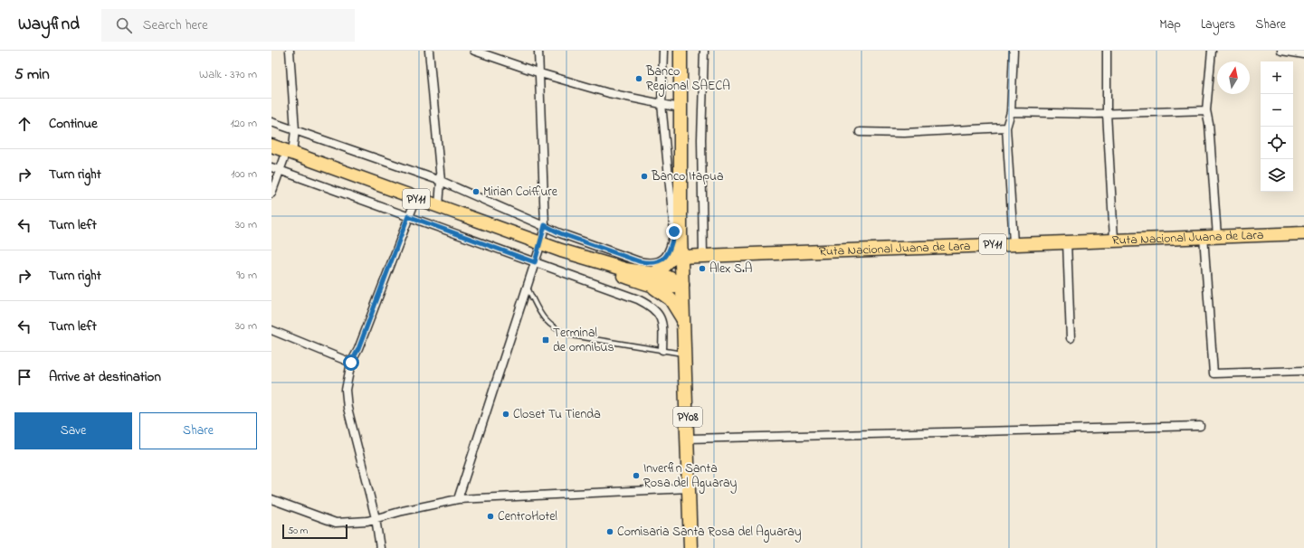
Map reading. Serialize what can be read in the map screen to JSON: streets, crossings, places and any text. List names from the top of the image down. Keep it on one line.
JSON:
{"streets":{"highway":["PY11","Ruta Nacional Juana de Lara","PY08"]},"crossings":[["PY11","PY08"],["Ruta Nacional Juana de Lara","PY08"]],"places":{"other":["Banco Regional SAECA","Banco Itapua","Mirian Coiffure","Alex S.A","Closet Tu Tienda","Inverfin Santa Rosa del Aguaray","CentroHotel","Comisaria Santa Rosa del Aguaray"],"transit":["Terminal de omnibus"]},"scale_bar":"50 m","north":"top","page":{"header":"Wayfind","search":"Search here","nav":["Map","Layers","Share"],"heading":["5 min","Walk · 370 m"],"map_buttons":["+","−"],"list":[["Continue","120 m"],["Turn right","100 m"],["Turn left","30 m"],["Turn right","90 m"],["Turn left","30 m"],"Arrive at destination"],"buttons":["Save","Share"],"scale":"50 m"}}
